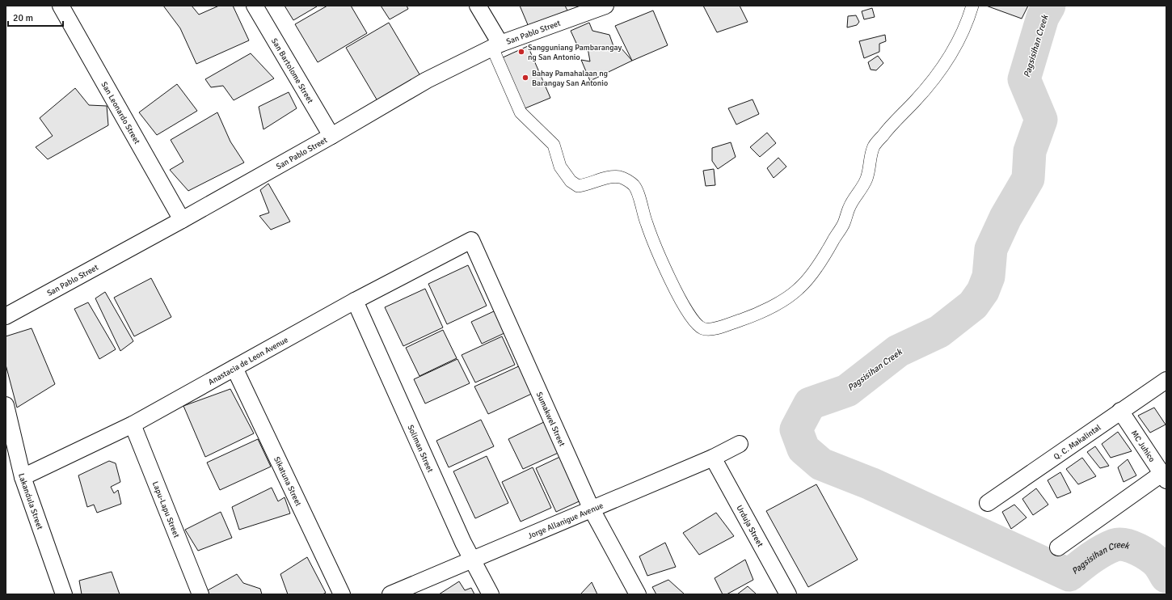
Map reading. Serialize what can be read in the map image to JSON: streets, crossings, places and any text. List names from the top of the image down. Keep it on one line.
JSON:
{"streets":{"street":["San Pablo Street","San Bartolome Street","San Leonardo Street","Anastacia de Leon Avenue","Sumakwel Street","Q. C. Makalintal","MC Juhico","Soliman Street","Sikatuna Street","Lakandula Street","Lapu-Lapu Street","Jorge Allanigue Avenue","Urduja Street"]},"crossings":[["San Pablo Street","San Bartolome Street"],["San Pablo Street","San Leonardo Street"],["Anastacia de Leon Avenue","Sumakwel Street"],["Anastacia de Leon Avenue","Soliman Street"],["Anastacia de Leon Avenue","Sikatuna Street"],["Anastacia de Leon Avenue","Lakandula Street"],["Anastacia de Leon Avenue","Lapu-Lapu Street"],["Sumakwel Street","Jorge Allanigue Avenue"],["Q. C. Makalintal","MC Juhico"],["Soliman Street","Jorge Allanigue Avenue"],["Jorge Allanigue Avenue","Urduja Street"]],"water":["Pagsisihan Creek"],"places":["Sangguniang Pambarangay ng San Antonio","Bahay Pamahalaan ng Barangay San Antonio"],"scale_bar":"20 m"}
